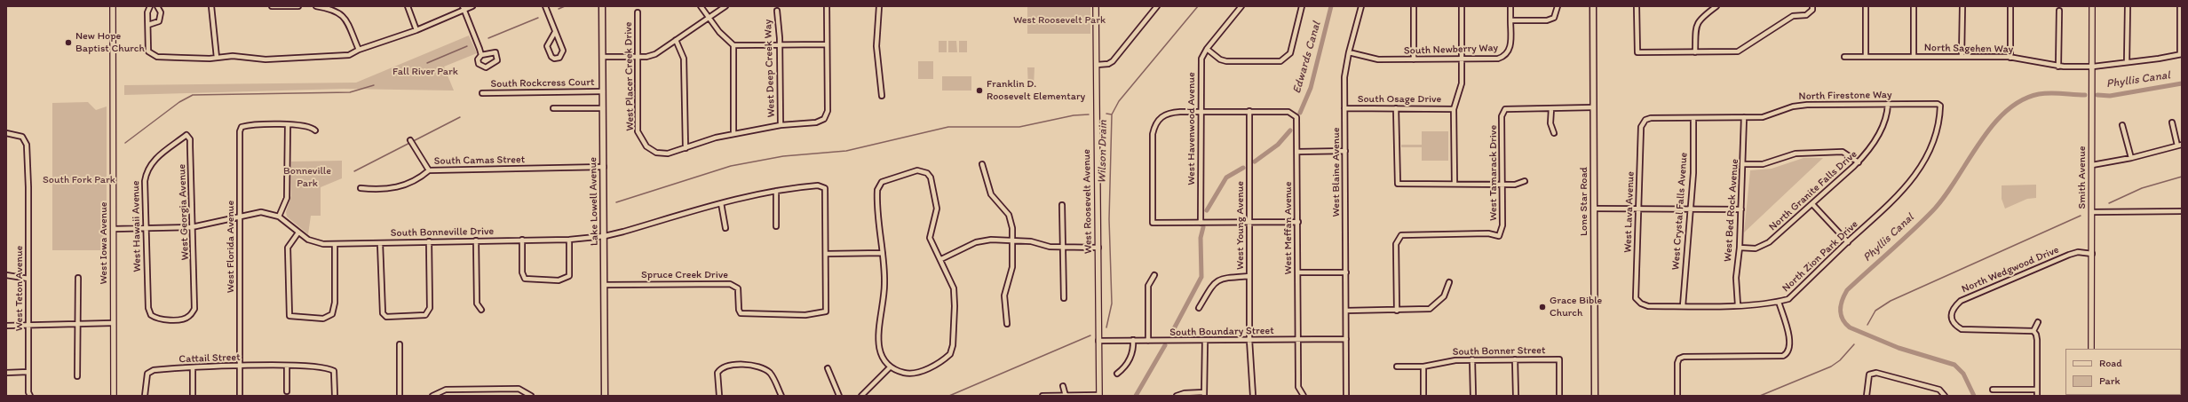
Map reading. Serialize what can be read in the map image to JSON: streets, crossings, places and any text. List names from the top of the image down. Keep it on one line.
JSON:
{"streets":{"main road":["Lake Lowell Avenue","Lone Star Road"],"street":["North Sagehen Way","South Newberry Way","West Deep Creek Way","West Placer Creek Drive","South Rockcress Court","North Firestone Way","South Osage Drive","West Havenwood Avenue","South Camas Street","West Blaine Avenue","West Tamarack Drive","Smith Avenue","North Granite Falls Drive","West Roosevelt Avenue","West Bed Rock Avenue","West Crystal Falls Avenue","West Georgia Avenue","West Lava Avenue","West Young Avenue","West Hawaii Avenue","West Meffan Avenue","South Bonneville Drive","West Iowa Avenue","West Florida Avenue","North Zion Park Drive","North Wedgwood Drive","Spruce Creek Drive","West Teton Avenue","South Boundary Street","South Bonner Street","Cattail Street"]},"crossings":[["North Sagehen Way","Smith Avenue"],["South Newberry Way","West Blaine Avenue"],["South Rockcress Court","Lake Lowell Avenue"],["North Firestone Way","North Granite Falls Drive"],["North Firestone Way","West Bed Rock Avenue"],["North Firestone Way","West Crystal Falls Avenue"],["North Firestone Way","West Lava Avenue"],["North Firestone Way","North Zion Park Drive"],["South Osage Drive","West Blaine Avenue"],["South Camas Street","Lake Lowell Avenue"],["West Blaine Avenue","South Boundary Street"],["Smith Avenue","North Wedgwood Drive"],["North Granite Falls Drive","West Bed Rock Avenue"],["Lake Lowell Avenue","South Bonneville Drive"],["Lake Lowell Avenue","Spruce Creek Drive"],["West Roosevelt Avenue","South Boundary Street"],["West Bed Rock Avenue","North Zion Park Drive"],["West Crystal Falls Avenue","North Zion Park Drive"],["West Georgia Avenue","West Hawaii Avenue"],["West Georgia Avenue","South Bonneville Drive"],["West Lava Avenue","North Zion Park Drive"],["West Young Avenue","West Meffan Avenue"],["West Young Avenue","South Boundary Street"],["West Hawaii Avenue","South Bonneville Drive"],["West Meffan Avenue","South Boundary Street"],["South Bonneville Drive","West Iowa Avenue"],["South Bonneville Drive","West Florida Avenue"],["South Bonneville Drive","Spruce Creek Drive"],["West Florida Avenue","Cattail Street"]],"water":["Edwards Canal","Phyllis Canal","Wilson Drain"],"parks":["West Roosevelt Park","Fall River Park","Bonneville Park","South Fork Park"],"places":["New Hope Baptist Church","Franklin D. Roosevelt Elementary","Grace Bible Church"],"legend":["Road","Park"]}
